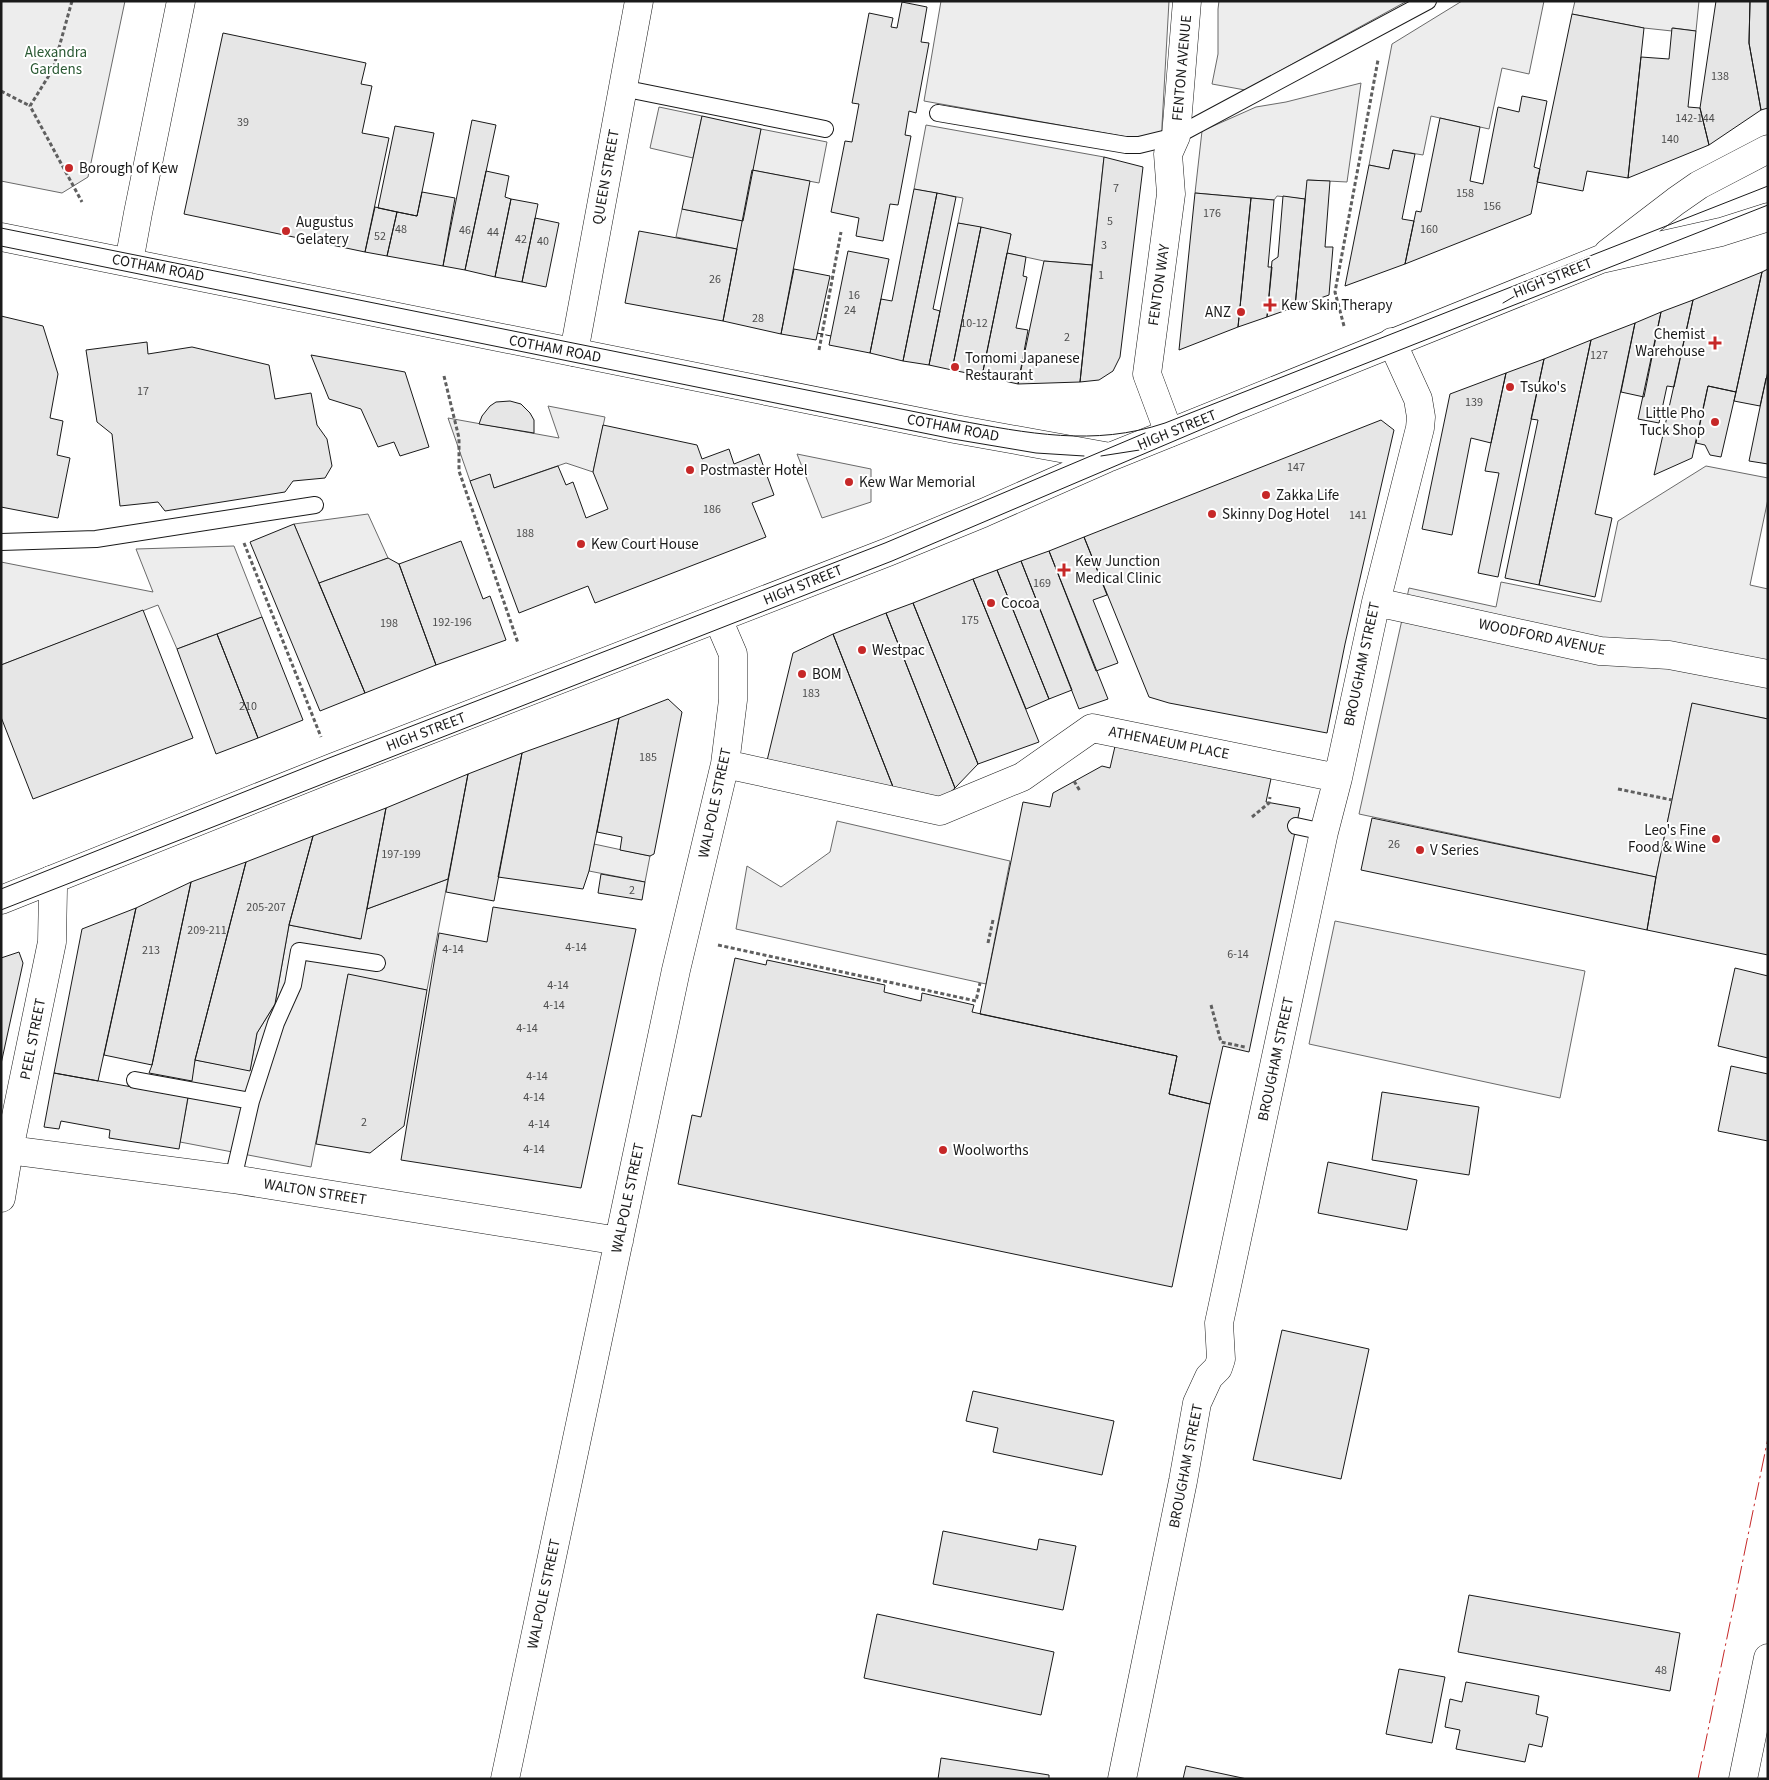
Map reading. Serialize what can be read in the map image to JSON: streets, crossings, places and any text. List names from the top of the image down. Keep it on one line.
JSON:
{"streets":{"street":["FENTON AVENUE","QUEEN STREET","COTHAM ROAD","HIGH STREET","FENTON WAY","WOODFORD AVENUE","BROUGHAM STREET","ATHENAEUM PLACE","WALPOLE STREET","PEEL STREET","WALTON STREET"]},"crossings":[["FENTON AVENUE","FENTON WAY"],["QUEEN STREET","COTHAM ROAD"],["COTHAM ROAD","HIGH STREET"],["HIGH STREET","FENTON WAY"],["HIGH STREET","BROUGHAM STREET"],["HIGH STREET","WALPOLE STREET"],["HIGH STREET","PEEL STREET"],["WOODFORD AVENUE","BROUGHAM STREET"],["BROUGHAM STREET","ATHENAEUM PLACE"],["ATHENAEUM PLACE","WALPOLE STREET"],["WALPOLE STREET","WALTON STREET"],["PEEL STREET","WALTON STREET"]],"parks":["Alexandra Gardens"],"places":{"other":["Borough of Kew","Augustus Gelatery","ANZ","Tomomi Japanese Restaurant","Tsuko's","Little Pho Tuck Shop","Postmaster Hotel","Kew War Memorial","Zakka Life","Skinny Dog Hotel","Kew Court House","Cocoa","Westpac","BOM","Leo's Fine Food & Wine","V Series","Woolworths"],"health":["Kew Skin Therapy","Chemist Warehouse","Kew Junction Medical Clinic"]},"house_numbers":["138","142-144","39","140","7","158","156","176","5","48","160","46","44","52","42","40","3","1","26","16","24","28","10-12","2","127","17","139","147","186","141","188","169","175","192-196","198","183","210","185","26","197-199","2","205-207","209-211","4-14","4-14","213","6-14","4-14","4-14","4-14","4-14","4-14","2","4-14","4-14","48"]}
